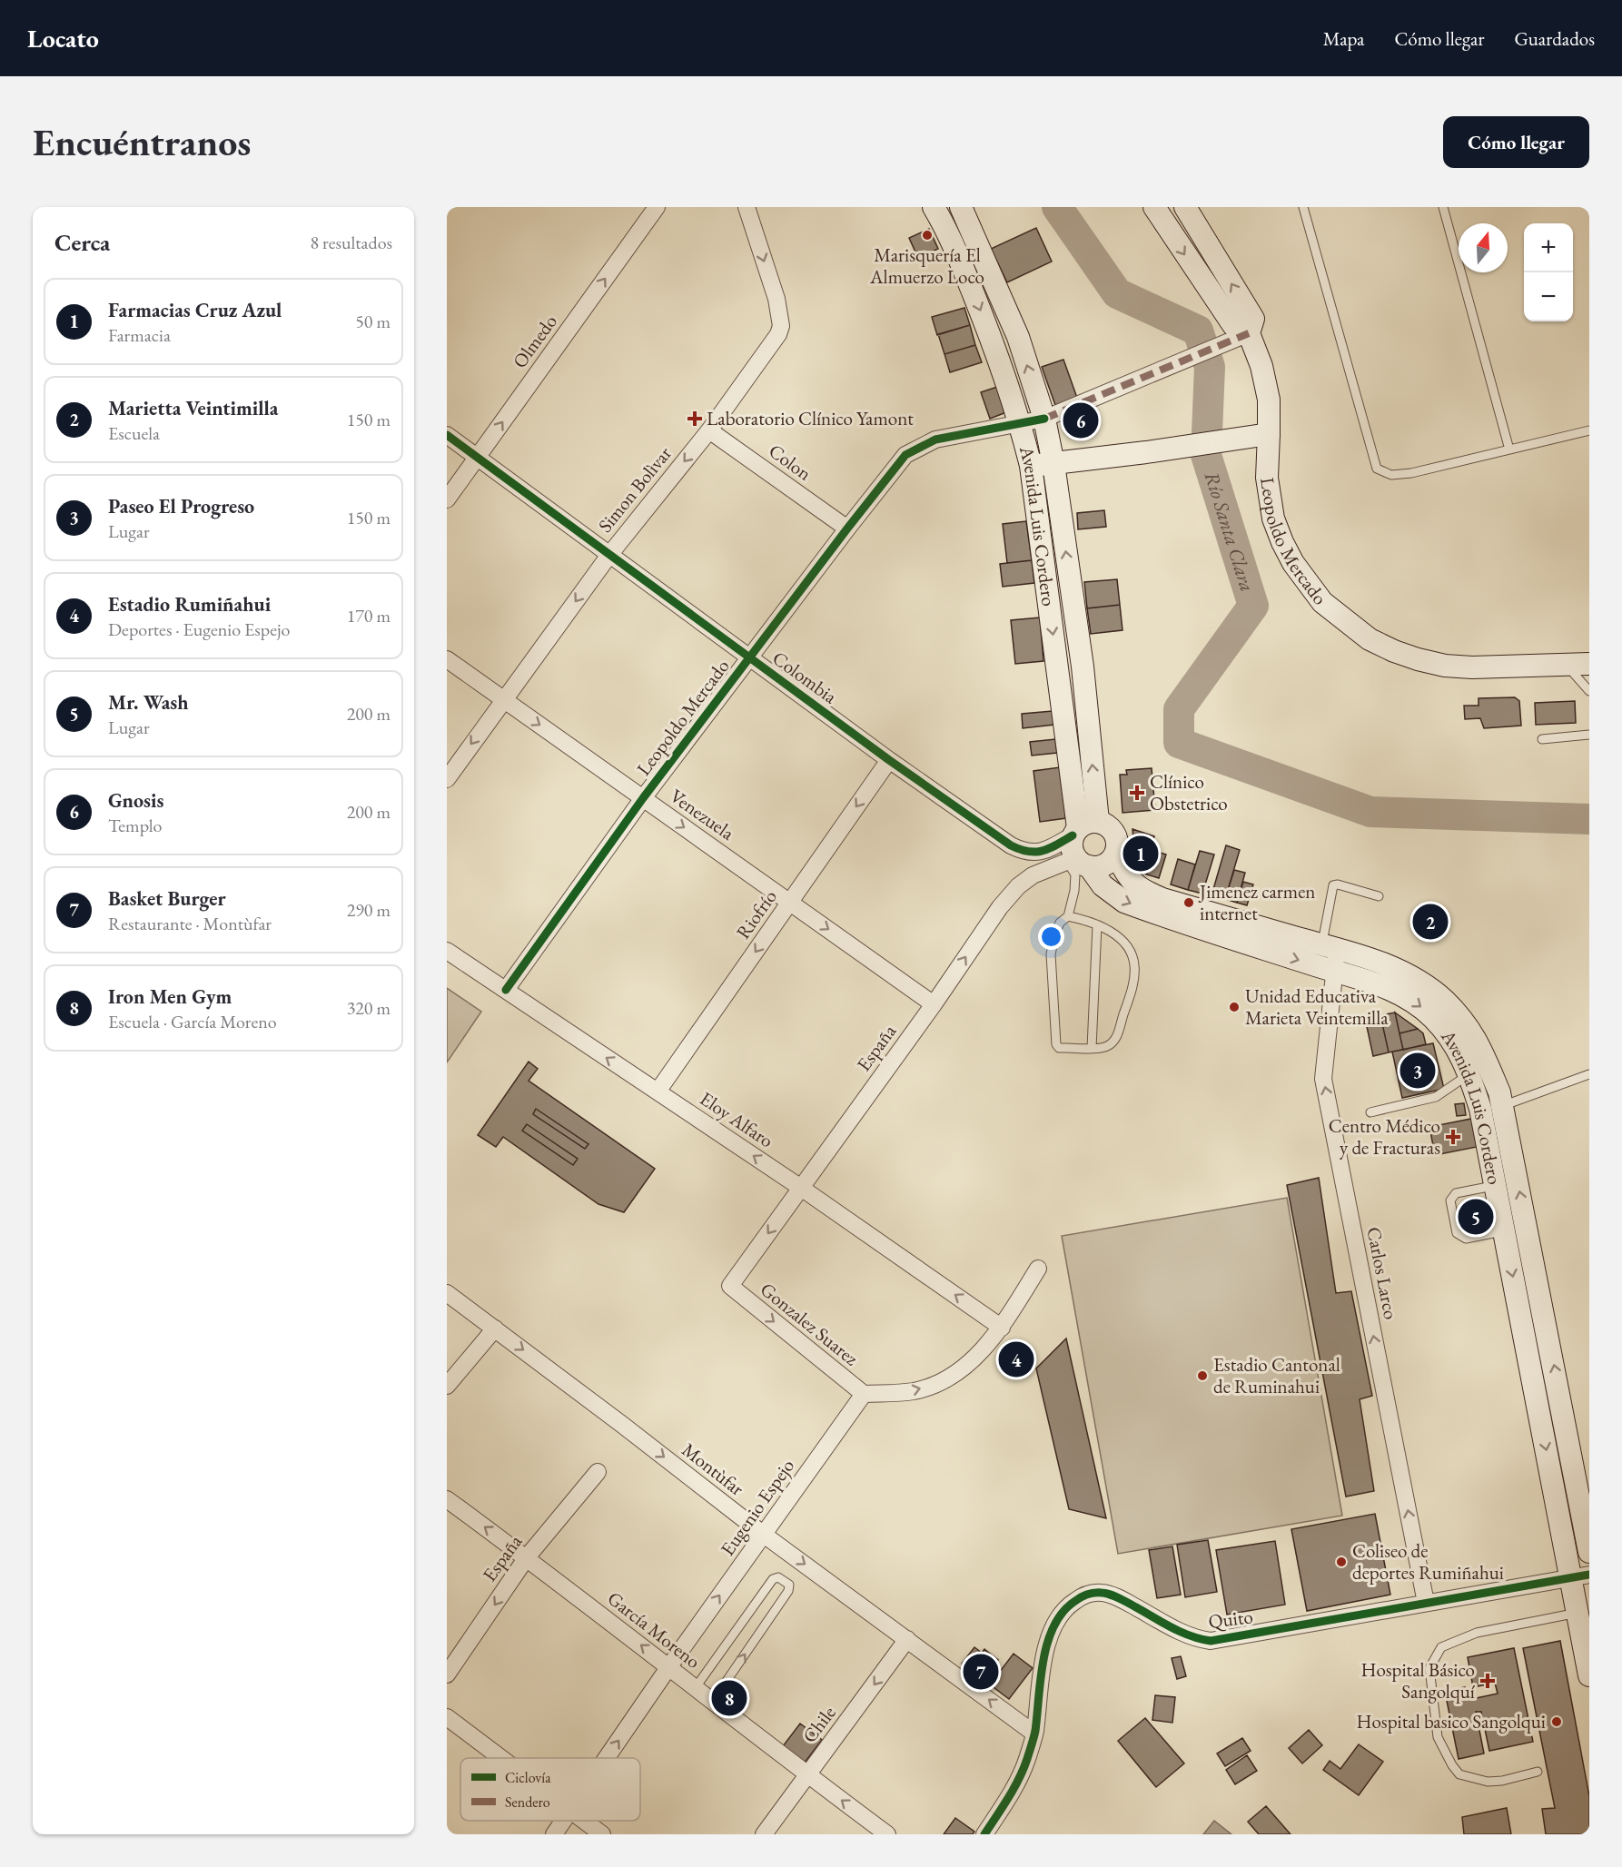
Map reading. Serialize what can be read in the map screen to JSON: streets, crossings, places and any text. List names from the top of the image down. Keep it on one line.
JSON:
{"streets":{"main road":["Avenida Luis Cordero","Leopoldo Mercado"],"street":["Olmedo","Colon","Simon Bolìvar","Colombia","Venezuela","Riofrío","España","Eloy Alfaro","Carlos Larco","Gonzalez Suarez","Montùfar","Eugenio Espejo","Quito","García Moreno","Chile"]},"crossings":[["Olmedo","Colombia"],["Colon","Simon Bolìvar"],["Colon","Leopoldo Mercado"],["Simon Bolìvar","Colombia"],["Simon Bolìvar","Venezuela"],["Avenida Luis Cordero","Leopoldo Mercado"],["Avenida Luis Cordero","Colombia"],["Avenida Luis Cordero","España"],["Avenida Luis Cordero","Carlos Larco"],["Avenida Luis Cordero","Quito"],["Leopoldo Mercado","Colombia"],["Leopoldo Mercado","Venezuela"],["Leopoldo Mercado","Eloy Alfaro"],["Colombia","Riofrío"],["Colombia","España"],["Venezuela","Riofrío"],["Venezuela","España"],["Riofrío","Eloy Alfaro"],["España","Eloy Alfaro"],["España","Gonzalez Suarez"],["España","García Moreno"],["Carlos Larco","Quito"],["Gonzalez Suarez","Eugenio Espejo"],["Montùfar","Eugenio Espejo"],["Montùfar","Quito"],["Montùfar","Chile"],["Eugenio Espejo","García Moreno"],["García Moreno","Chile"]],"one_way":["Olmedo","Simon Bolìvar","Venezuela","Riofrío","Eloy Alfaro","Carlos Larco","Gonzalez Suarez","Eugenio Espejo","García Moreno","Chile"],"water":["Río Santa Clara"],"places":{"other":["Marisquería El Almuerzo Loco","Jimenez carmen internet","Unidad Educativa Marieta Veintemilla","Estadio Cantonal de Ruminahui","Coliseo de deportes Rumiñahui","Hospital basico Sangolqui"],"health":["Laboratorio Clínico Yamont","Clínico Obstetrico","Centro Médico y de Fracturas","Hospital Básico Sangolquí"]},"legend":["Ciclovía","Sendero"],"north":"top","page":{"header":"Locato","nav":["Mapa","Cómo llegar","Guardados"],"buttons":"Cómo llegar","title":"Encuéntranos","heading":["Cerca","8 resultados"],"map_buttons":["+","−"],"list":[{"mark":"1","name":"Farmacias Cruz Azul","note":"Farmacia","value":"50 m"},{"mark":"2","name":"Marietta Veintimilla","note":"Escuela","value":"150 m"},{"mark":"3","name":"Paseo El Progreso","note":"Lugar","value":"150 m"},{"mark":"4","name":"Estadio Rumiñahui","note":"Deportes · Eugenio Espejo","value":"170 m"},{"mark":"5","name":"Mr. Wash","note":"Lugar","value":"200 m"},{"mark":"6","name":"Gnosis","note":"Templo","value":"200 m"},{"mark":"7","name":"Basket Burger","note":"Restaurante · Montùfar","value":"290 m"},{"mark":"8","name":"Iron Men Gym","note":"Escuela · García Moreno","value":"320 m"}],"pins":["6","1","2","3","5","4","7","8"]}}
